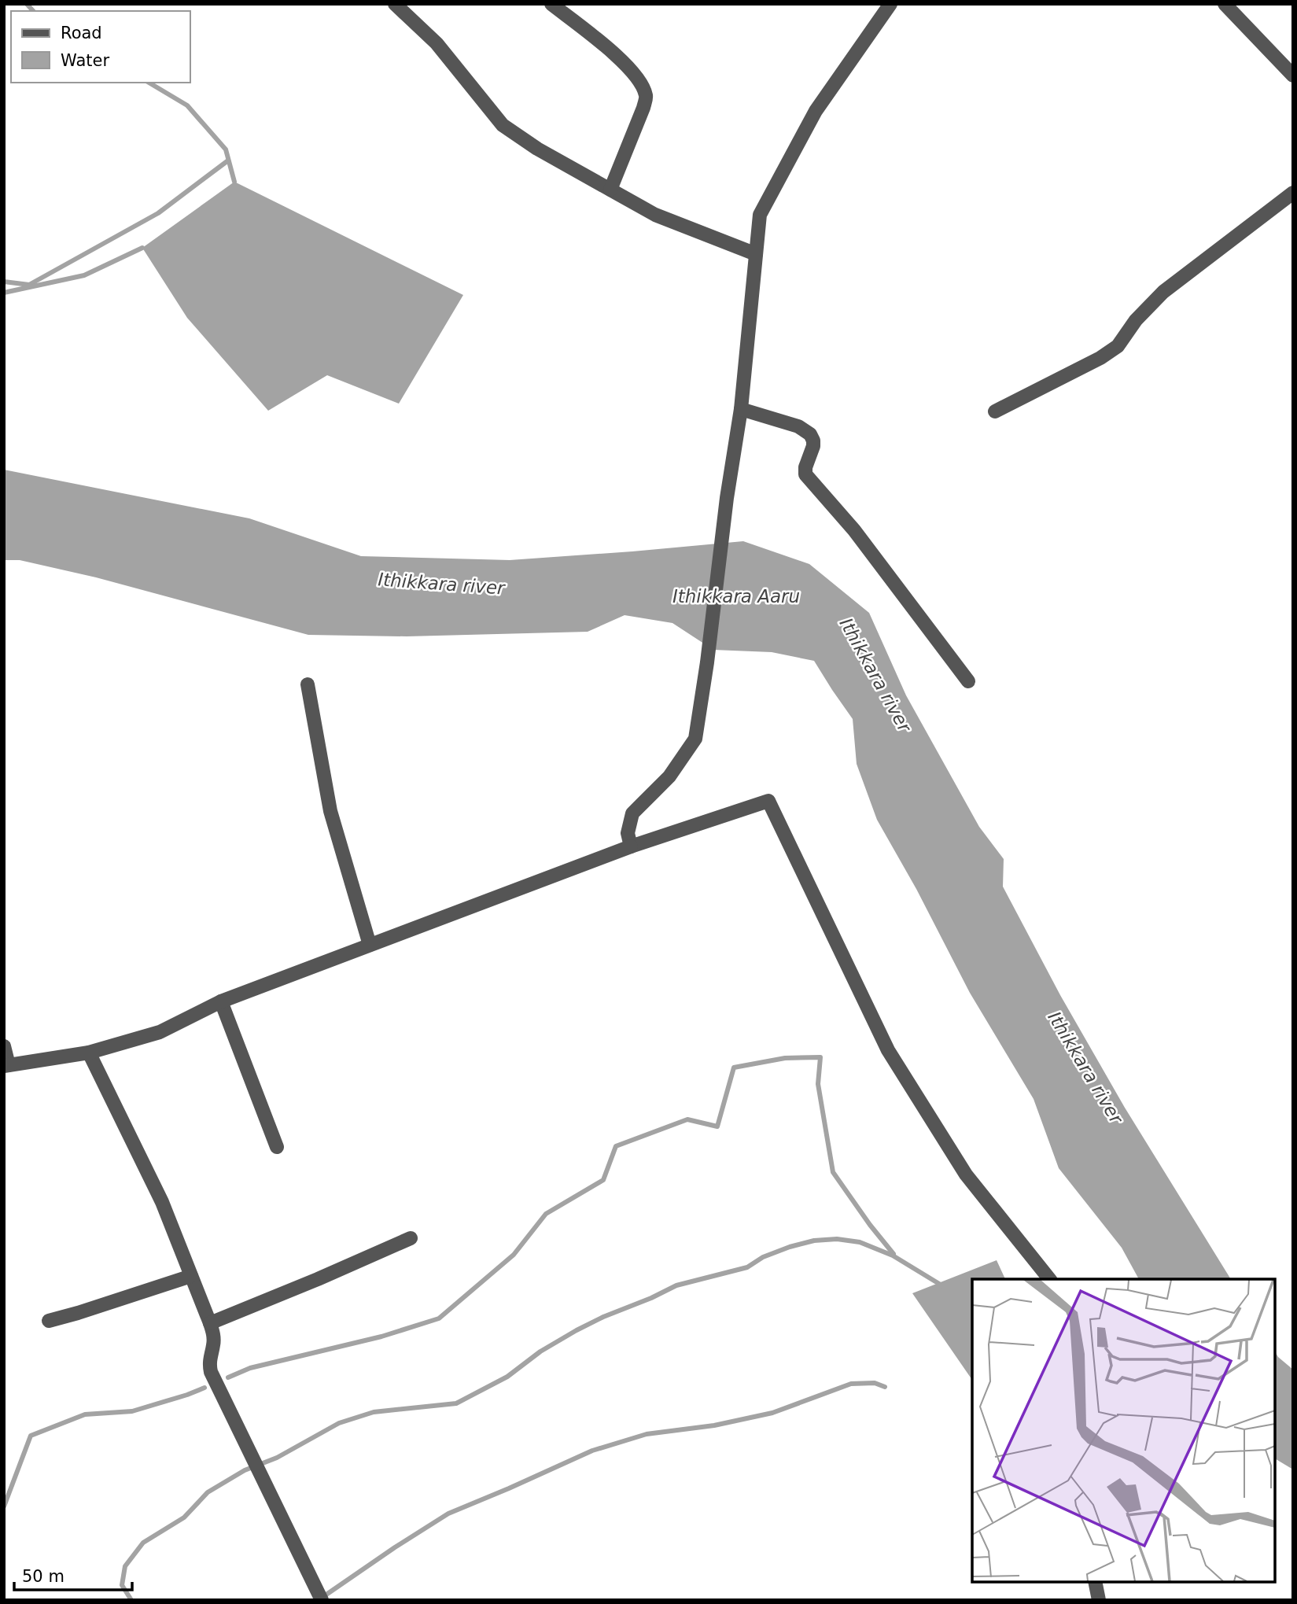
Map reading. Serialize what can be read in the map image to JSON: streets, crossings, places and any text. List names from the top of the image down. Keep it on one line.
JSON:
{"water":["Ithikkara river","Ithikkara Aaru"],"legend":["Road","Water"],"scale_bar":"50 m"}
